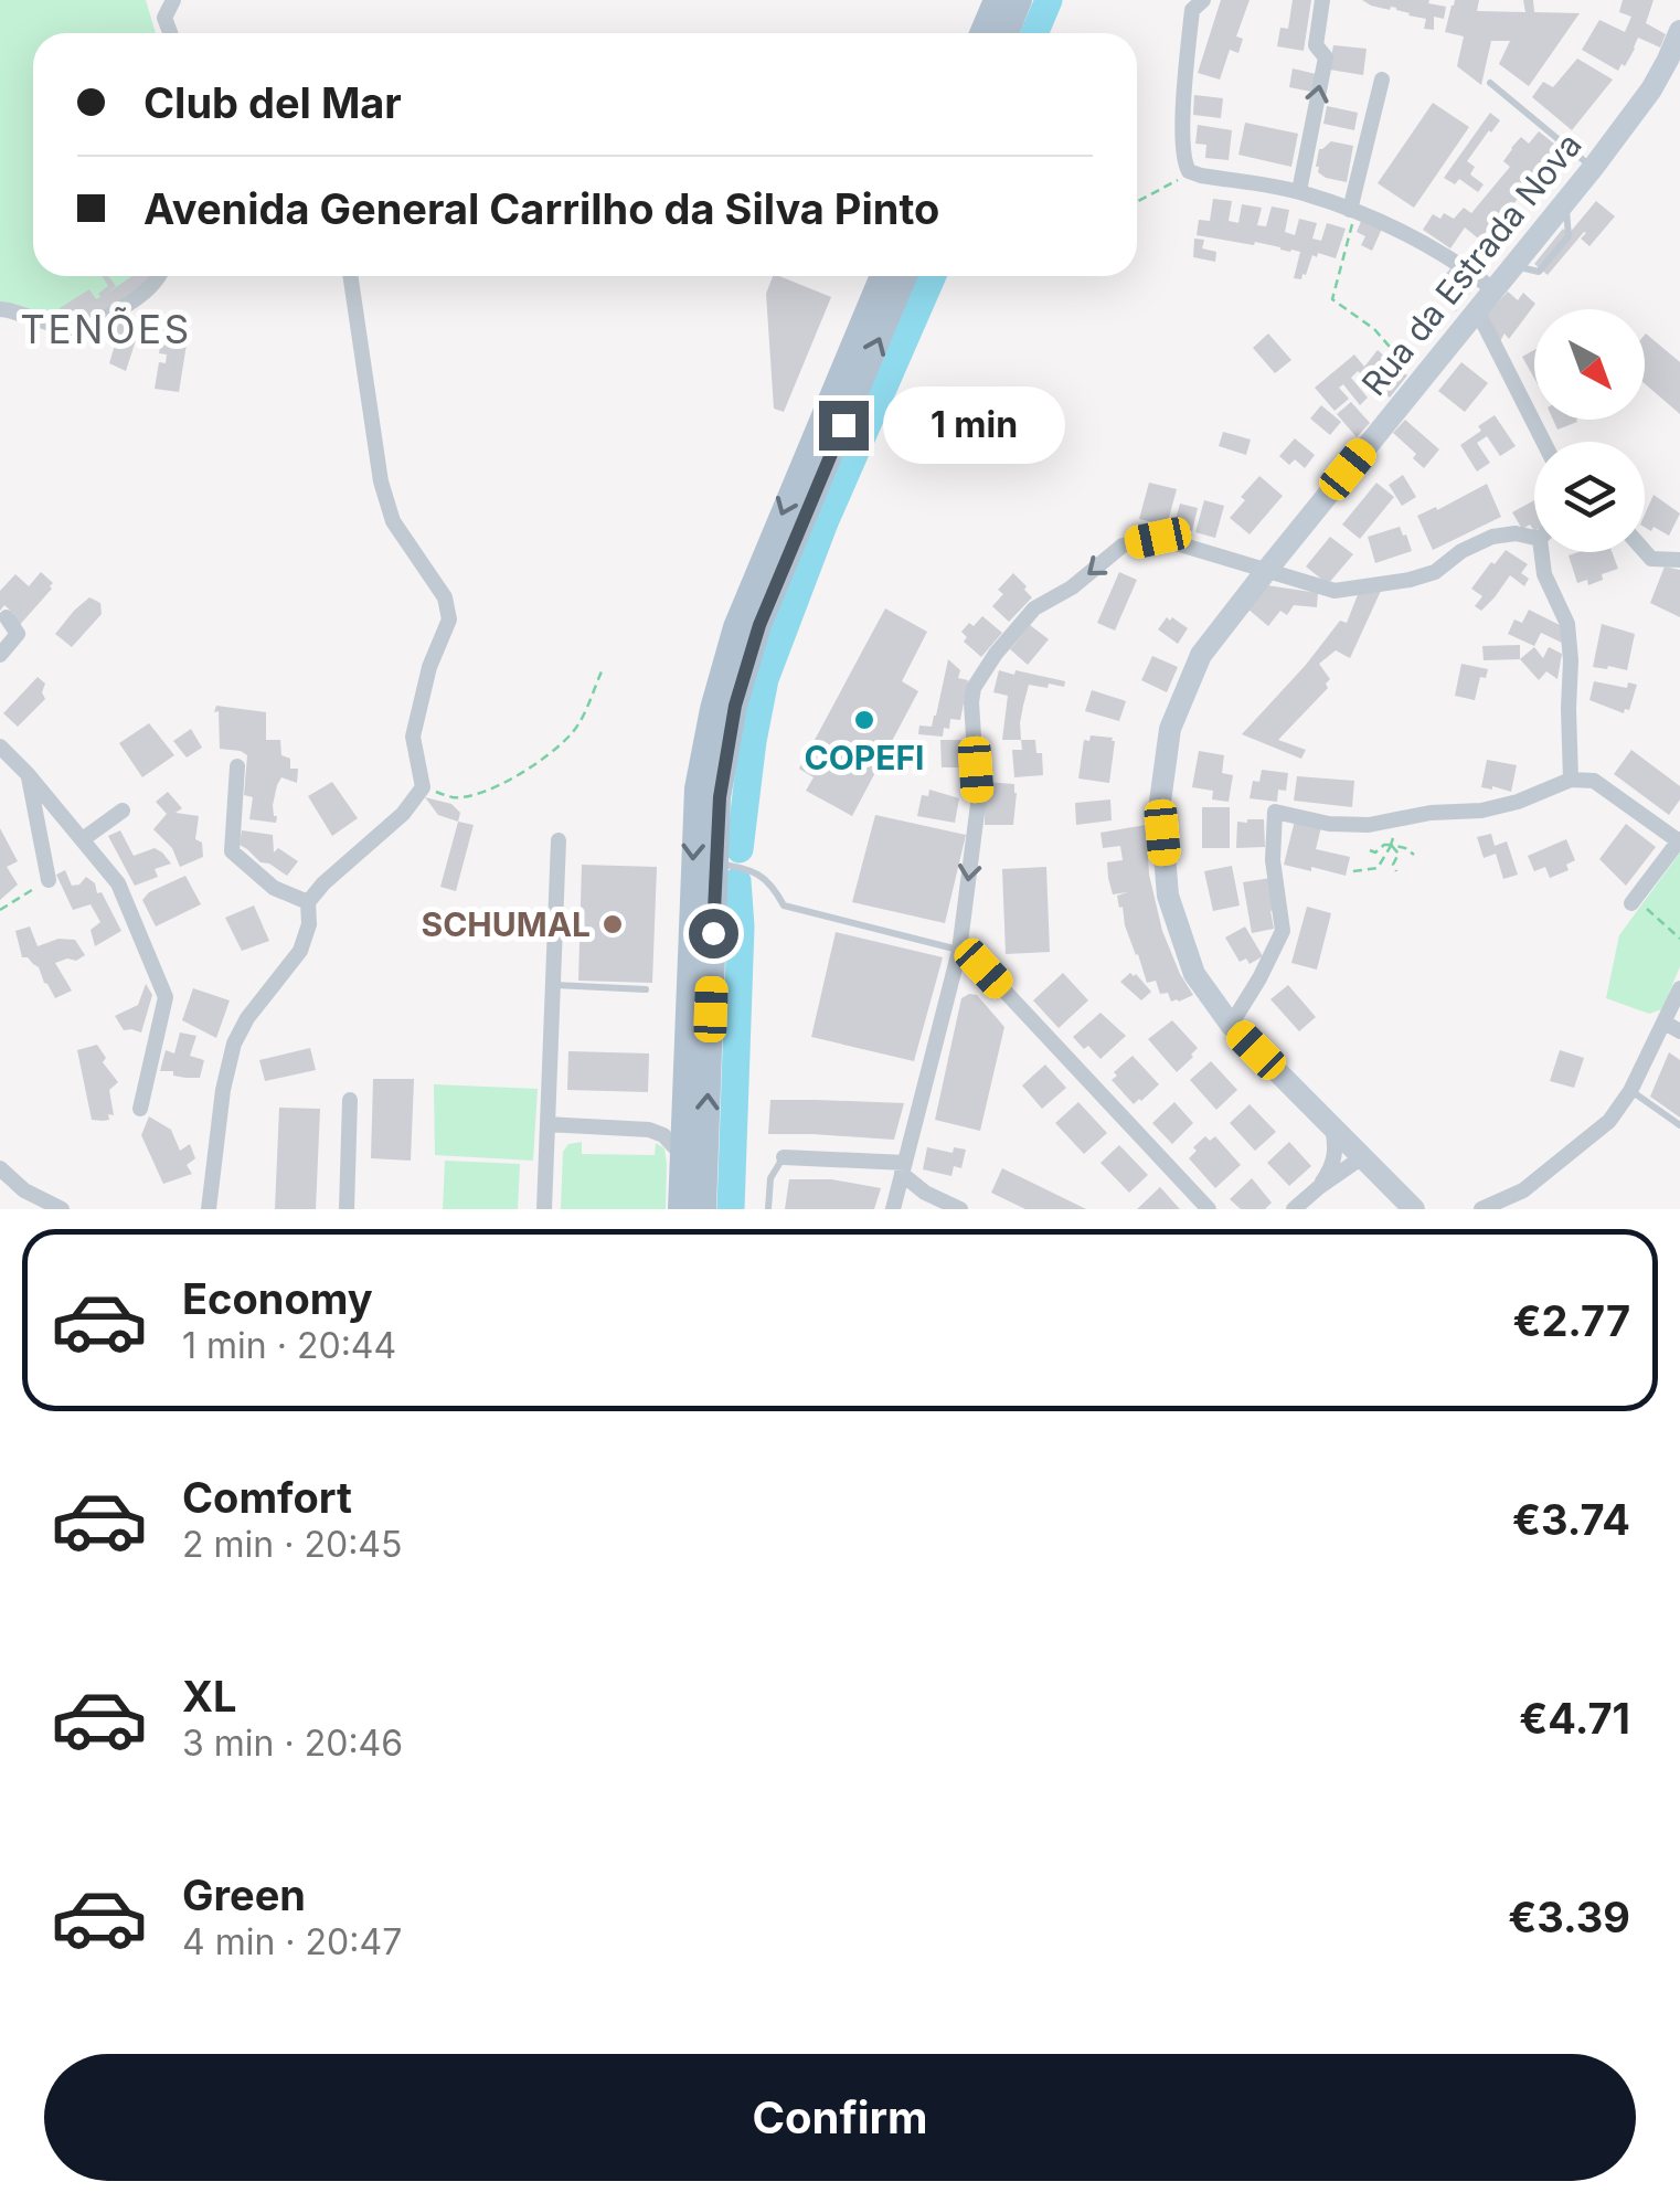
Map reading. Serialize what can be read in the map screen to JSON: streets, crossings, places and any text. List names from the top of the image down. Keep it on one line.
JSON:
{"streets":{"main road":["Rua da Estrada Nova"]},"districts":["TENÕES"],"places":["COPEFI","SCHUMAL"],"north":"bottom right","page":{"banner":["Club del Mar","Avenida General Carrilho da Silva Pinto"],"bubble":"1 min","list":[{"name":"Economy","note":"1 min · 20:44","value":"€2.77"},{"name":"Comfort","note":"2 min · 20:45","value":"€3.74"},{"name":"XL","note":"3 min · 20:46","value":"€4.71"},{"name":"Green","note":"4 min · 20:47","value":"€3.39"}],"buttons":"Confirm"}}
